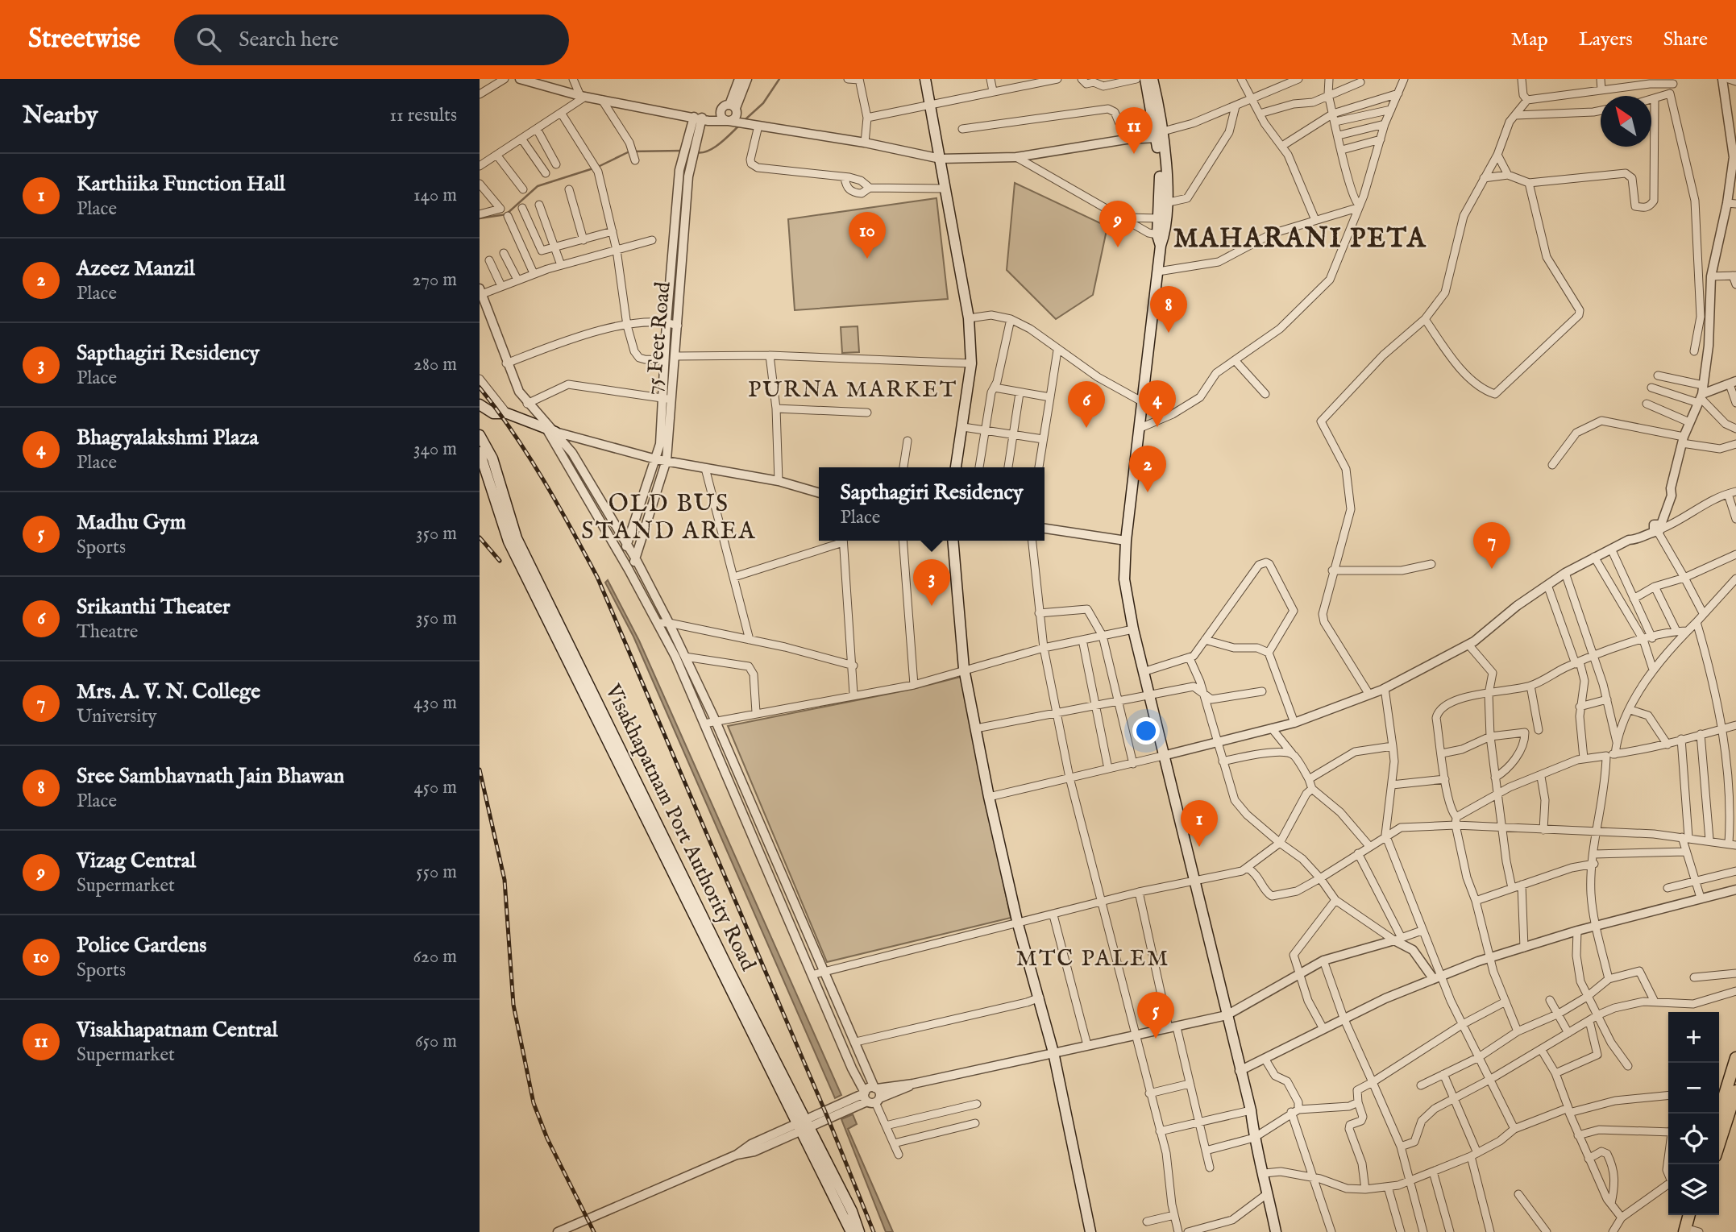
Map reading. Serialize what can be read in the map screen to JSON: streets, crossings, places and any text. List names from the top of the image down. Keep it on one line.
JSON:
{"streets":{"main road":["Visakhapatnam Port Authority Road"],"street":["75 Feet Road"]},"districts":["MAHARANI PETA","PURNA MARKET","OLD BUS STAND AREA","MTC PALEM"],"north":"top left","page":{"header":"Streetwise","search":"Search here","nav":["Map","Layers","Share"],"heading":["Nearby","11 results"],"pins":["11","9","10","8","4","6","2","7","3","1","5"],"list":[{"mark":"1","name":"Karthiika Function Hall","note":"Place","value":"140 m"},{"mark":"2","name":"Azeez Manzil","note":"Place","value":"270 m"},{"mark":"3","name":"Sapthagiri Residency","note":"Place","value":"280 m"},{"mark":"4","name":"Bhagyalakshmi Plaza","note":"Place","value":"340 m"},{"mark":"5","name":"Madhu Gym","note":"Sports","value":"350 m"},{"mark":"6","name":"Srikanthi Theater","note":"Theatre","value":"350 m"},{"mark":"7","name":"Mrs. A. V. N. College","note":"University","value":"430 m"},{"mark":"8","name":"Sree Sambhavnath Jain Bhawan","note":"Place","value":"450 m"},{"mark":"9","name":"Vizag Central","note":"Supermarket","value":"550 m"},{"mark":"10","name":"Police Gardens","note":"Sports","value":"620 m"},{"mark":"11","name":"Visakhapatnam Central","note":"Supermarket","value":"650 m"}],"popup":["Sapthagiri Residency","Place"],"map_buttons":["+","−"]}}
